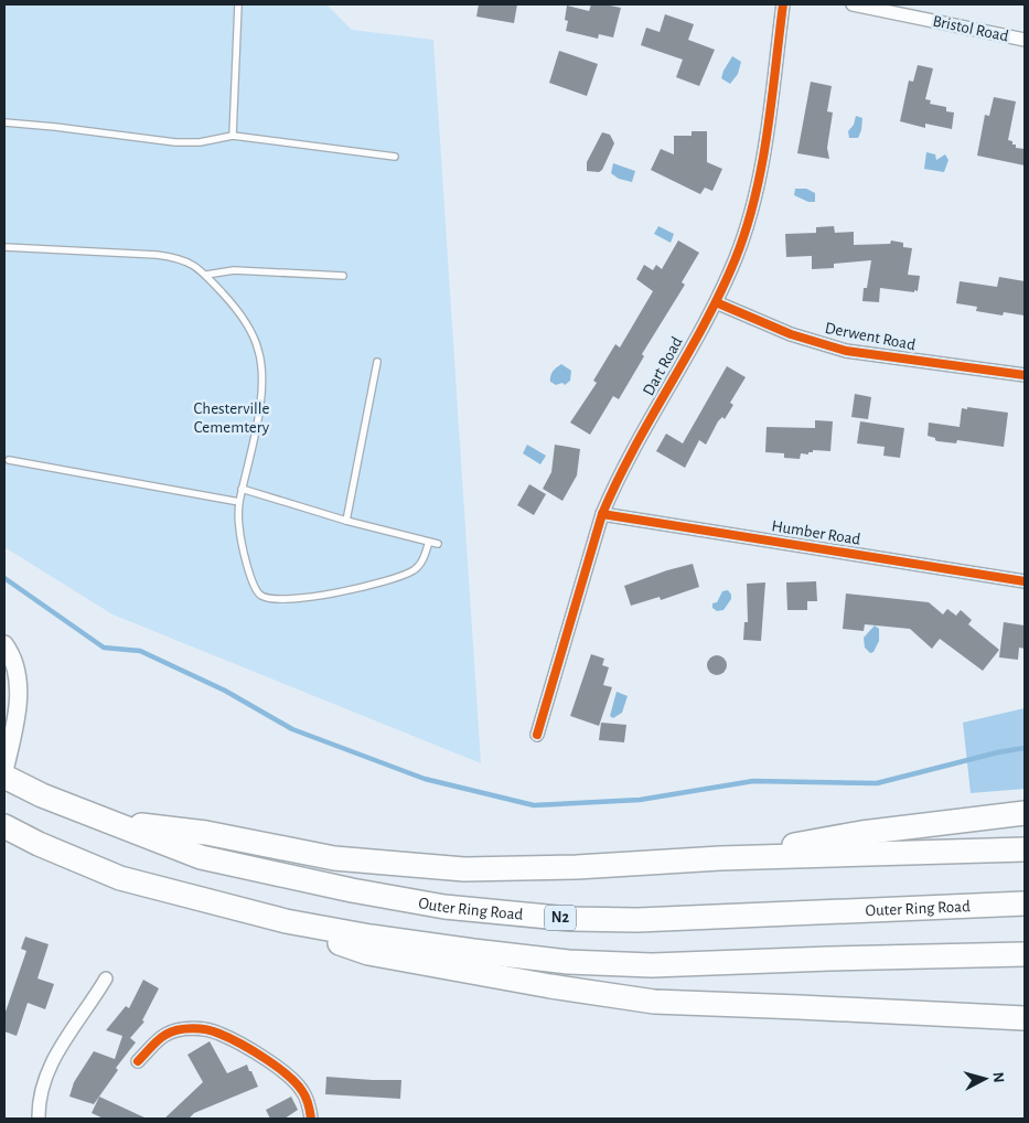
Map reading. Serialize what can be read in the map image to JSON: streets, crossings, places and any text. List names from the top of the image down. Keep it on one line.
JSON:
{"streets":{"highway":["Outer Ring Road","N2"],"street":["Bristol Road","Derwent Road","Dart Road","Humber Road"]},"crossings":[["Derwent Road","Dart Road"],["Dart Road","Humber Road"]],"parks":["Chesterville Cememtery"],"north":"right"}
